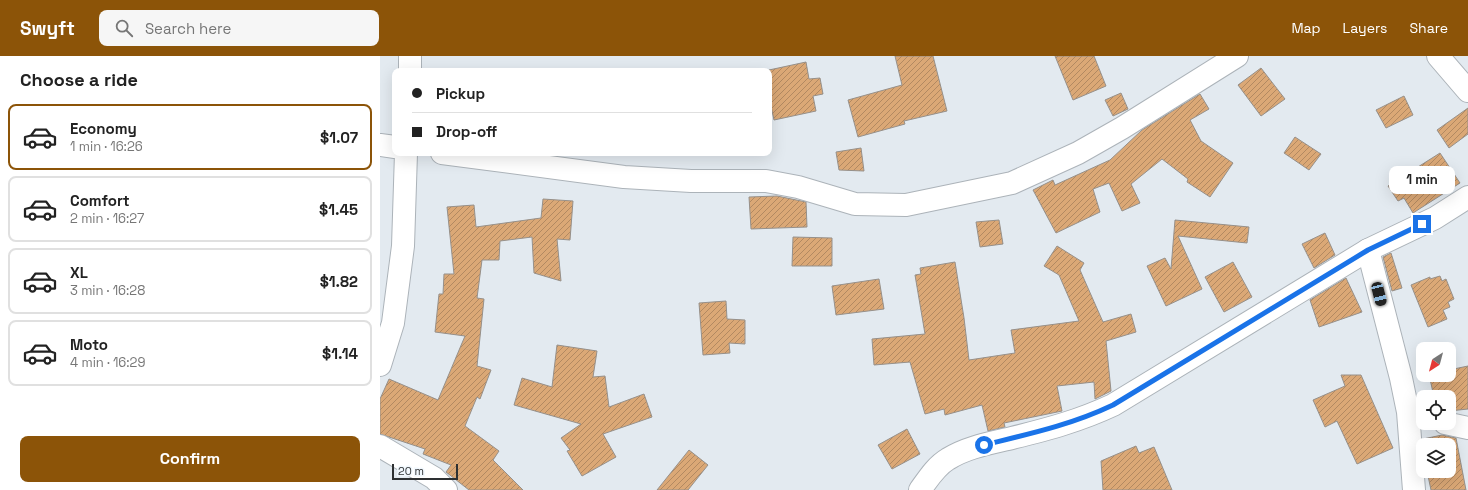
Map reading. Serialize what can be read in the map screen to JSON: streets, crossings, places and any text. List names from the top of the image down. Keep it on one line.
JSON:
{"scale_bar":"20 m","north":"bottom left","page":{"header":"Swyft","search":"Search here","nav":["Map","Layers","Share"],"heading":"Choose a ride","banner":["Pickup","Drop-off"],"list":[{"name":"Economy","note":"1 min · 16:26","value":"$1.07"},{"name":"Comfort","note":"2 min · 16:27","value":"$1.45"},{"name":"XL","note":"3 min · 16:28","value":"$1.82"},{"name":"Moto","note":"4 min · 16:29","value":"$1.14"}],"bubble":"1 min","buttons":"Confirm","scale":"20 m"}}
